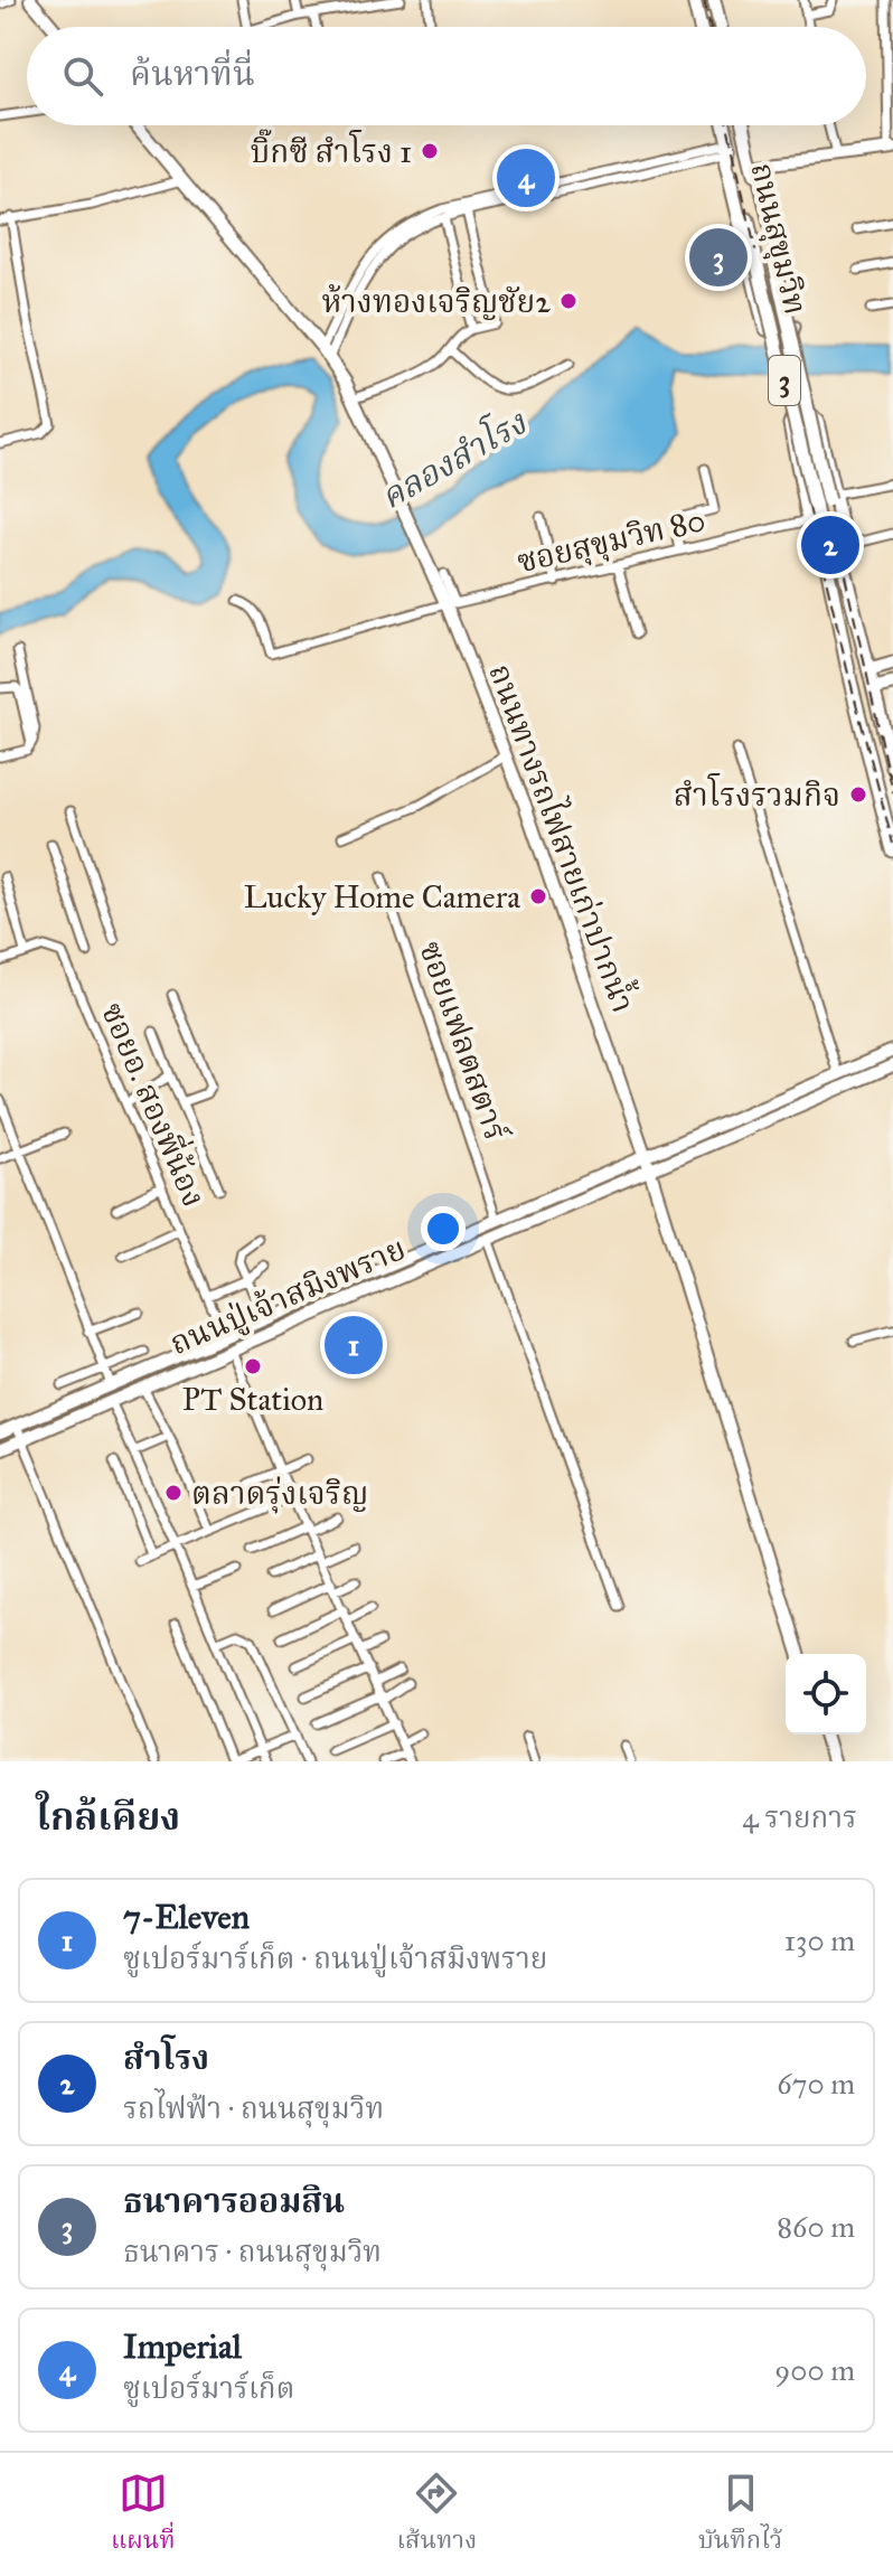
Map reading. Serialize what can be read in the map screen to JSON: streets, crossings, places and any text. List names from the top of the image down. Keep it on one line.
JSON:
{"streets":{"main road":["ถนนสุขุมวิท","3","ถนนทางรถไฟสายเก่าปากน้ำ","ถนนปู่เจ้าสมิงพราย"],"street":["ซอยสุขุมวิท 80","ซอยแฟลตสตาร์","ซอยอ. สองพี่น้อง"]},"crossings":[["ซอยสุขุมวิท 80","ถนนทางรถไฟสายเก่าปากน้ำ"],["ถนนทางรถไฟสายเก่าปากน้ำ","ถนนปู่เจ้าสมิงพราย"],["ซอยแฟลตสตาร์","ถนนปู่เจ้าสมิงพราย"],["ซอยอ. สองพี่น้อง","ถนนปู่เจ้าสมิงพราย"]],"water":["คลองสำโรง"],"places":["บิ๊กซี สำโรง 1","ห้างทองเจริญชัย2","สำโรงรวมกิจ","Lucky Home Camera","PT Station","ตลาดรุ่งเจริญ"],"page":{"search":"ค้นหาที่นี่","pins":["4","3","2","1"],"heading":["ใกล้เคียง","4 รายการ"],"list":[{"mark":"1","name":"7-Eleven","note":"ซูเปอร์มาร์เก็ต · ถนนปู่เจ้าสมิงพราย","value":"130 m"},{"mark":"2","name":"สำโรง","note":"รถไฟฟ้า · ถนนสุขุมวิท","value":"670 m"},{"mark":"3","name":"ธนาคารออมสิน","note":"ธนาคาร · ถนนสุขุมวิท","value":"860 m"},{"mark":"4","name":"Imperial","note":"ซูเปอร์มาร์เก็ต","value":"900 m"}],"nav":["แผนที่","เส้นทาง","บันทึกไว้"]}}
